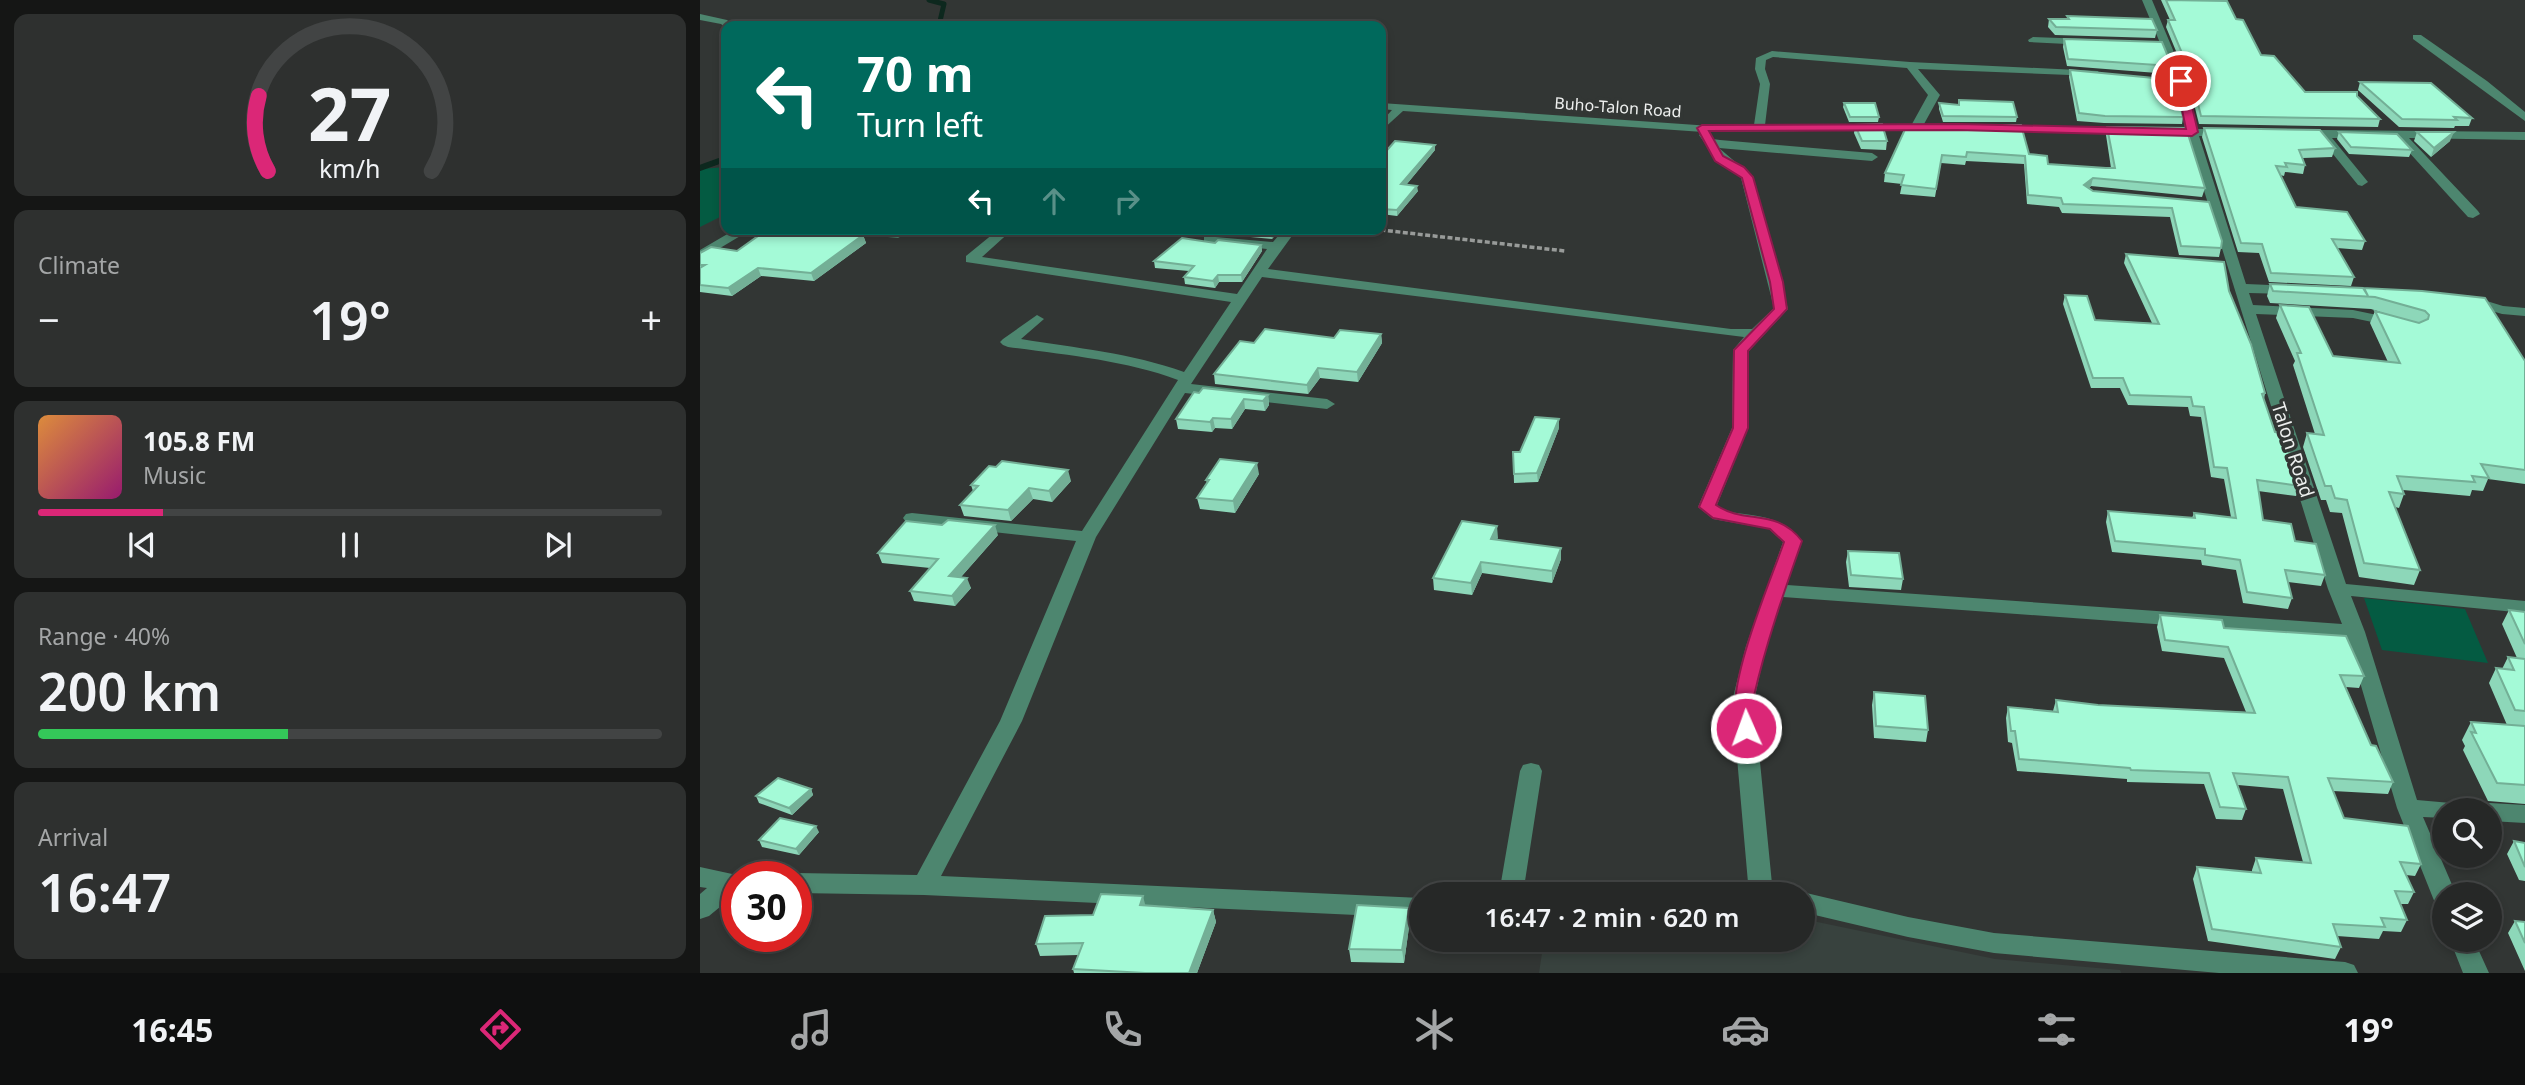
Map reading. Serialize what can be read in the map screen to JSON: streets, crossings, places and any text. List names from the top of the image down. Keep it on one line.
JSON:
{"streets":{"street":["Buho-Talon Road","Talon Road"]},"page":{"turn":["70 m","Turn left"],"tile":["Climate",["Range · 40%","200 km"],["Arrival","16:47"]],"heat":["−","19°","+"],"song":["105.8 FM","Music"],"limit":"30","trip":"16:47 · 2 min · 620 m","tabs":["16:45","19°"],"gauge":["27","km/h"]}}
